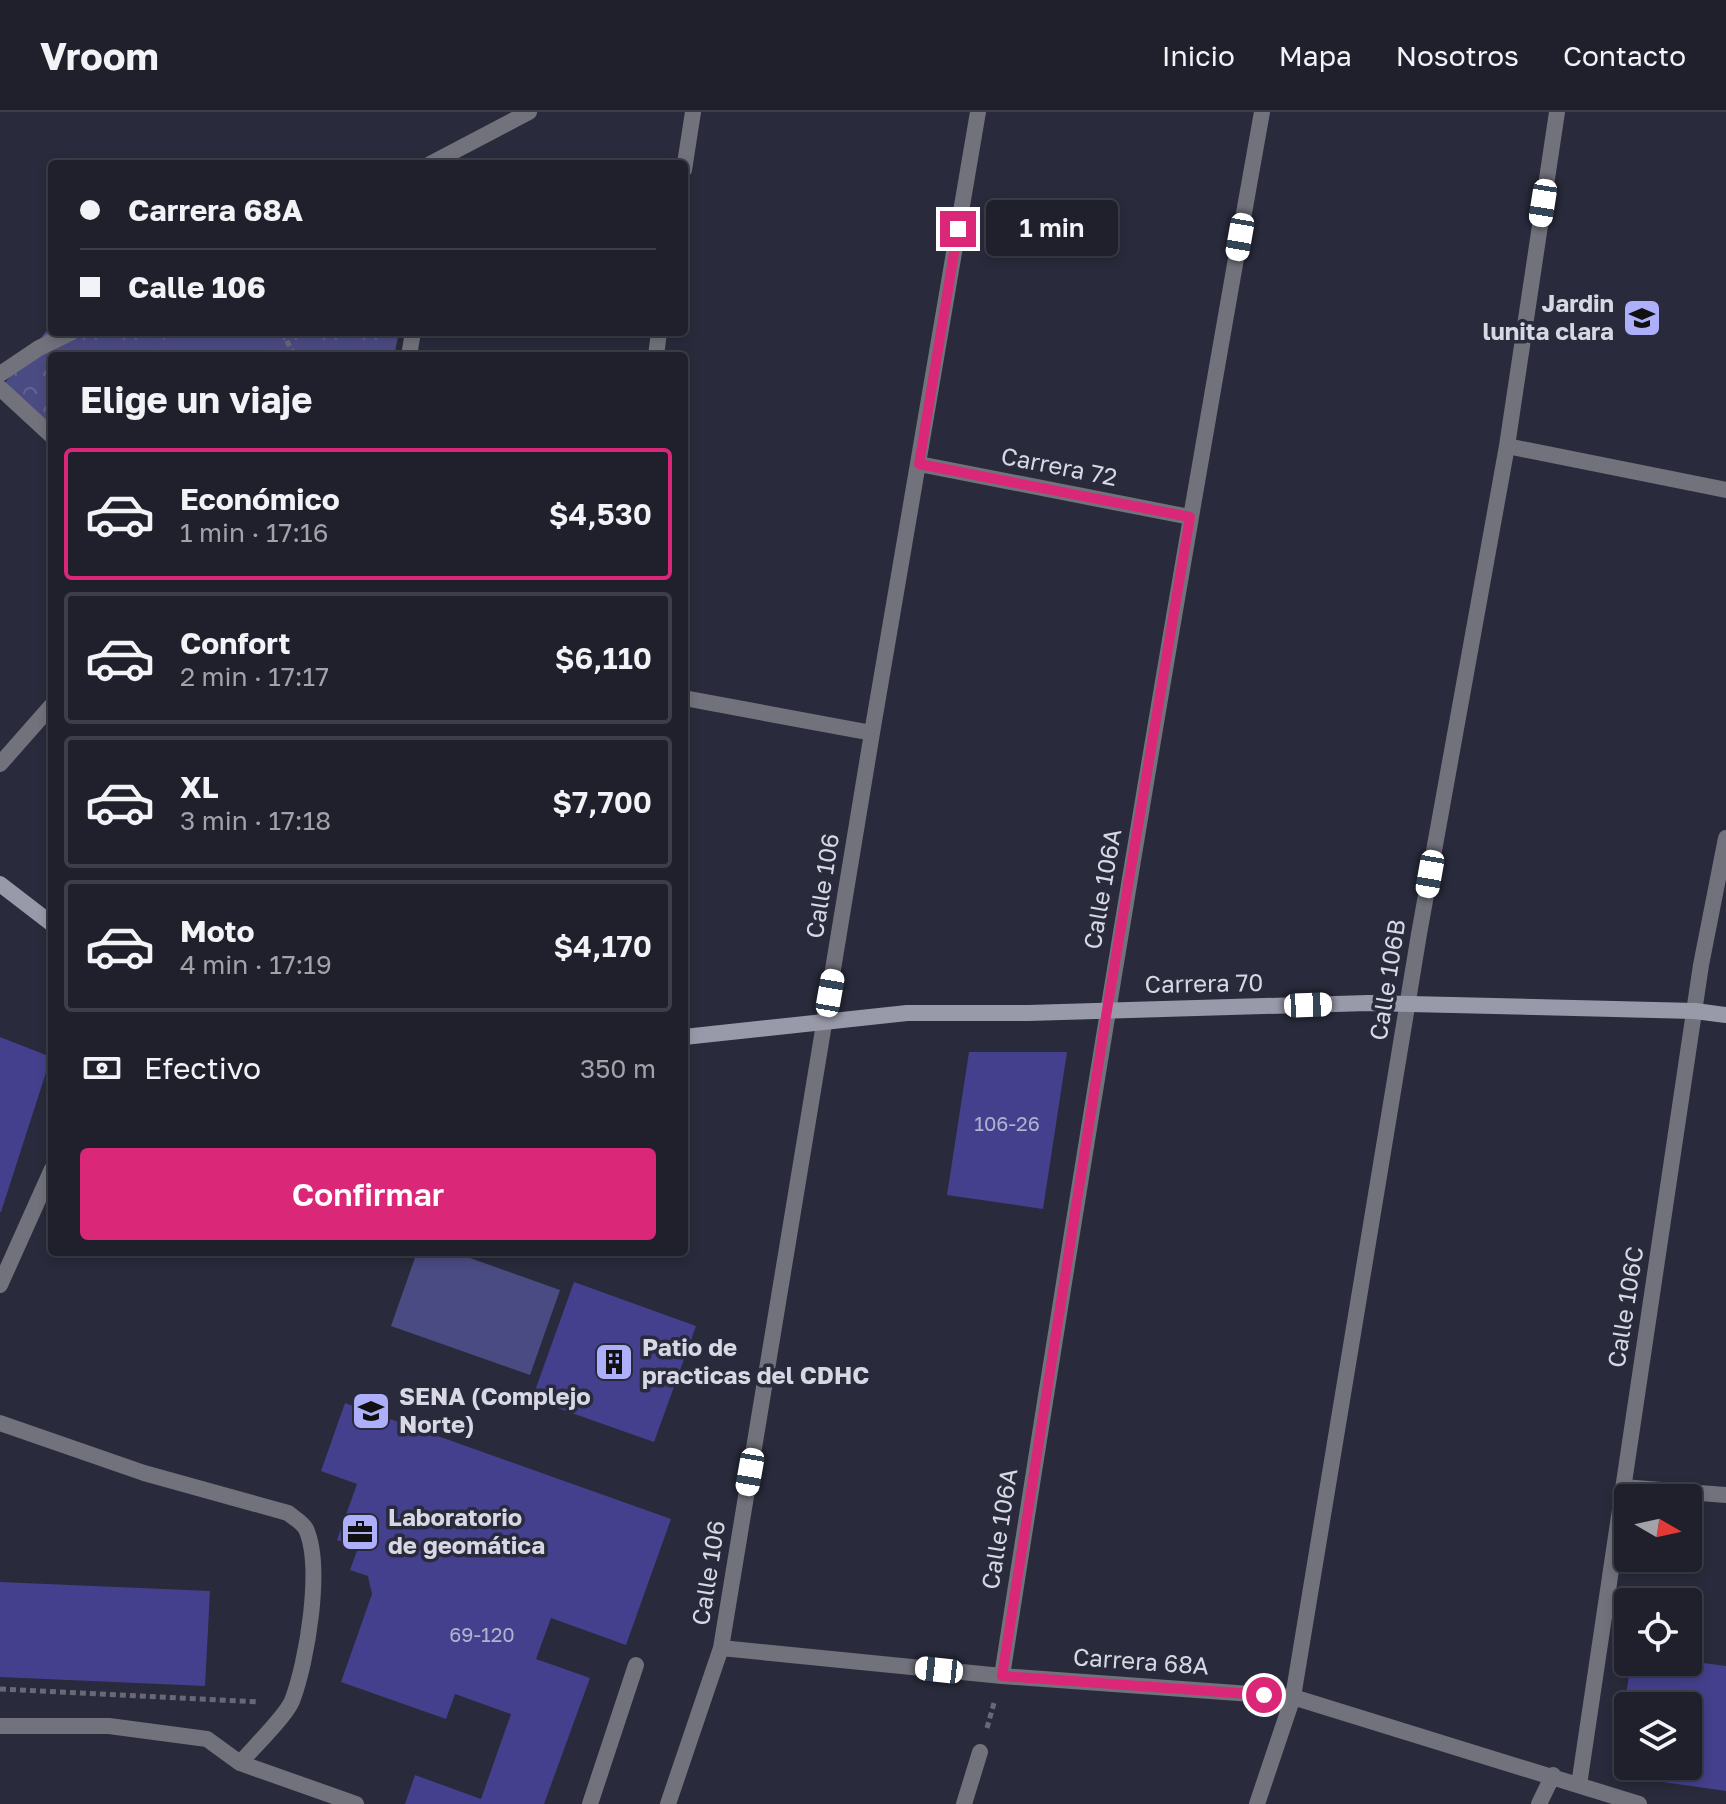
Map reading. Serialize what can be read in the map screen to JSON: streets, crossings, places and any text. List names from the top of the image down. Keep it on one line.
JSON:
{"streets":{"street":["Carrera 72","Calle 106","Calle 106A","Calle 106B","Carrera 70","Calle 106C","Carrera 68A"]},"crossings":[["Carrera 72","Calle 106"],["Carrera 72","Calle 106A"],["Calle 106","Carrera 70"],["Calle 106","Carrera 68A"],["Calle 106A","Carrera 70"],["Calle 106A","Carrera 68A"],["Calle 106B","Carrera 70"],["Calle 106B","Carrera 68A"],["Carrera 70","Calle 106C"],["Calle 106C","Carrera 68A"]],"places":{"school or university":["Jardin lunita clara","SENA (Complejo Norte)"],"building":["Patio de practicas del CDHC"],"office":["Laboratorio de geomática"]},"house_numbers":["106-26","69-120"],"north":"right","page":{"header":"Vroom","nav":["Inicio","Mapa","Nosotros","Contacto"],"banner":["Carrera 68A","Calle 106"],"bubble":"1 min","heading":"Elige un viaje","list":[{"name":"Económico","note":"1 min · 17:16","value":"$4,530"},{"name":"Confort","note":"2 min · 17:17","value":"$6,110"},{"name":"XL","note":"3 min · 17:18","value":"$7,700"},{"name":"Moto","note":"4 min · 17:19","value":"$4,170"}],"pay":["Efectivo","350 m"],"buttons":"Confirmar"}}
